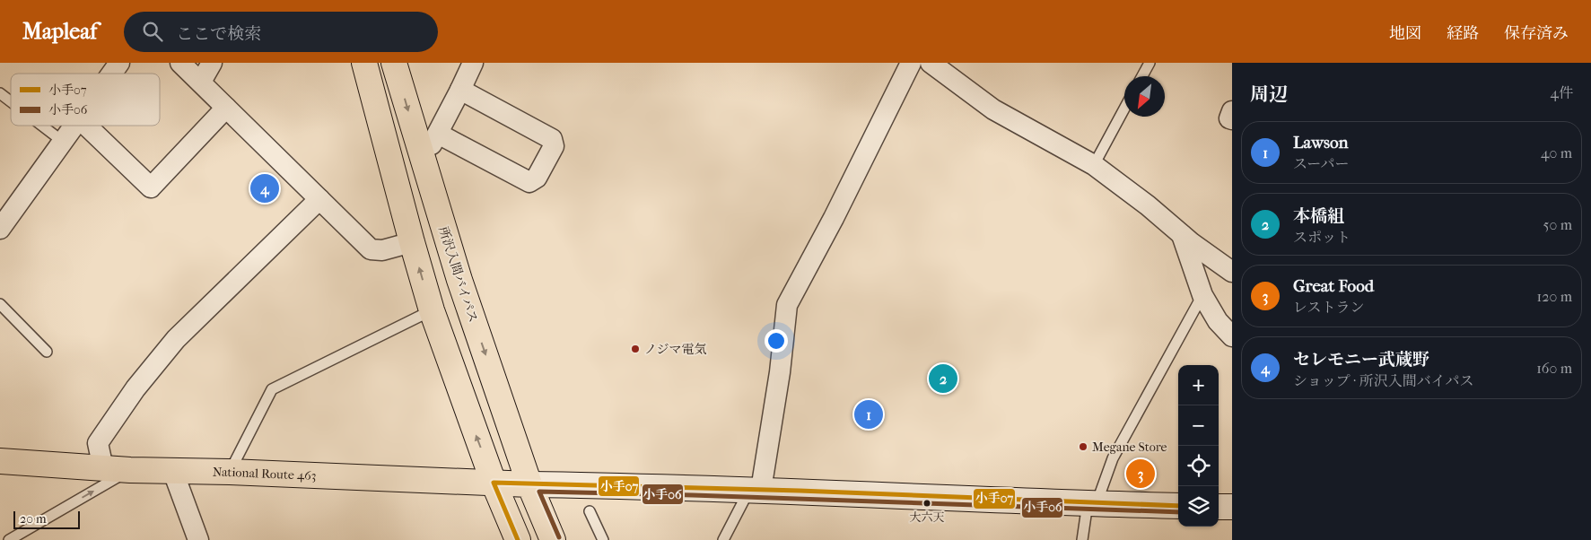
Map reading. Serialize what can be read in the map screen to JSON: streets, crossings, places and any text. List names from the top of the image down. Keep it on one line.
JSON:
{"streets":{"main road":["所沢入間バイパス","National Route 463"]},"crossings":[["所沢入間バイパス","National Route 463"]],"places":["ノジマ電気","Megane Store","大六天"],"lines":["transit line 小手07","transit line 小手06"],"legend":["小手07","小手06"],"scale_bar":"20 m","north":"bottom left","page":{"header":"Mapleaf","search":"ここで検索","nav":["地図","経路","保存済み"],"heading":["周辺","4件"],"list":[{"mark":"1","name":"Lawson","note":"スーパー","value":"40 m"},{"mark":"2","name":"本橋組","note":"スポット","value":"50 m"},{"mark":"3","name":"Great Food","note":"レストラン","value":"120 m"},{"mark":"4","name":"セレモニー武蔵野","note":"ショップ · 所沢入間バイパス","value":"160 m"}],"pins":["4","2","1","3"],"map_buttons":["+","−"],"scale":"20 m"}}
